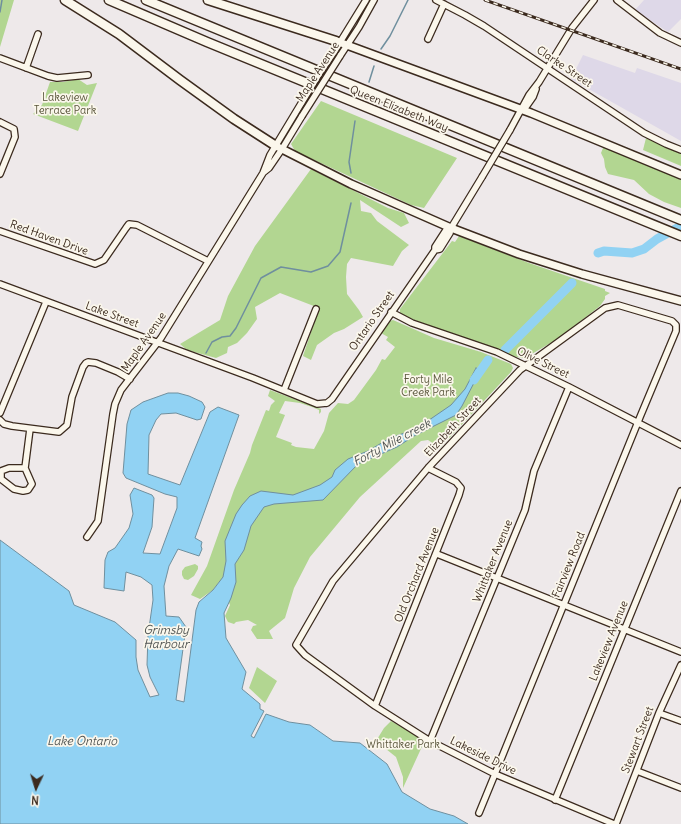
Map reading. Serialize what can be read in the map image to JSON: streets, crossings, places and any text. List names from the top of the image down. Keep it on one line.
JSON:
{"streets":{"highway":["Queen Elizabeth Way"],"street":["Clarke Street","Maple Avenue","Red Haven Drive","Lake Street","Ontario Street","Olive Street","Elizabeth Street","Whittaker Avenue","Fairview Road","Old Orchard Avenue","Lakeview Avenue","Stewart Street","Lakeside Drive"]},"crossings":[["Clarke Street","Ontario Street"],["Maple Avenue","Red Haven Drive"],["Maple Avenue","Lake Street"],["Lake Street","Ontario Street"],["Ontario Street","Olive Street"],["Olive Street","Elizabeth Street"],["Olive Street","Whittaker Avenue"],["Olive Street","Fairview Road"],["Elizabeth Street","Fairview Road"],["Elizabeth Street","Old Orchard Avenue"],["Elizabeth Street","Lakeside Drive"],["Whittaker Avenue","Lakeside Drive"],["Fairview Road","Lakeside Drive"],["Old Orchard Avenue","Lakeside Drive"],["Lakeview Avenue","Lakeside Drive"],["Stewart Street","Lakeside Drive"]],"water":["Forty Mile creek","Grimsby Harbour","Lake Ontario"],"parks":["Lakeview Terrace Park","Forty Mile Creek Park","Whittaker Park"],"north":"bottom"}
